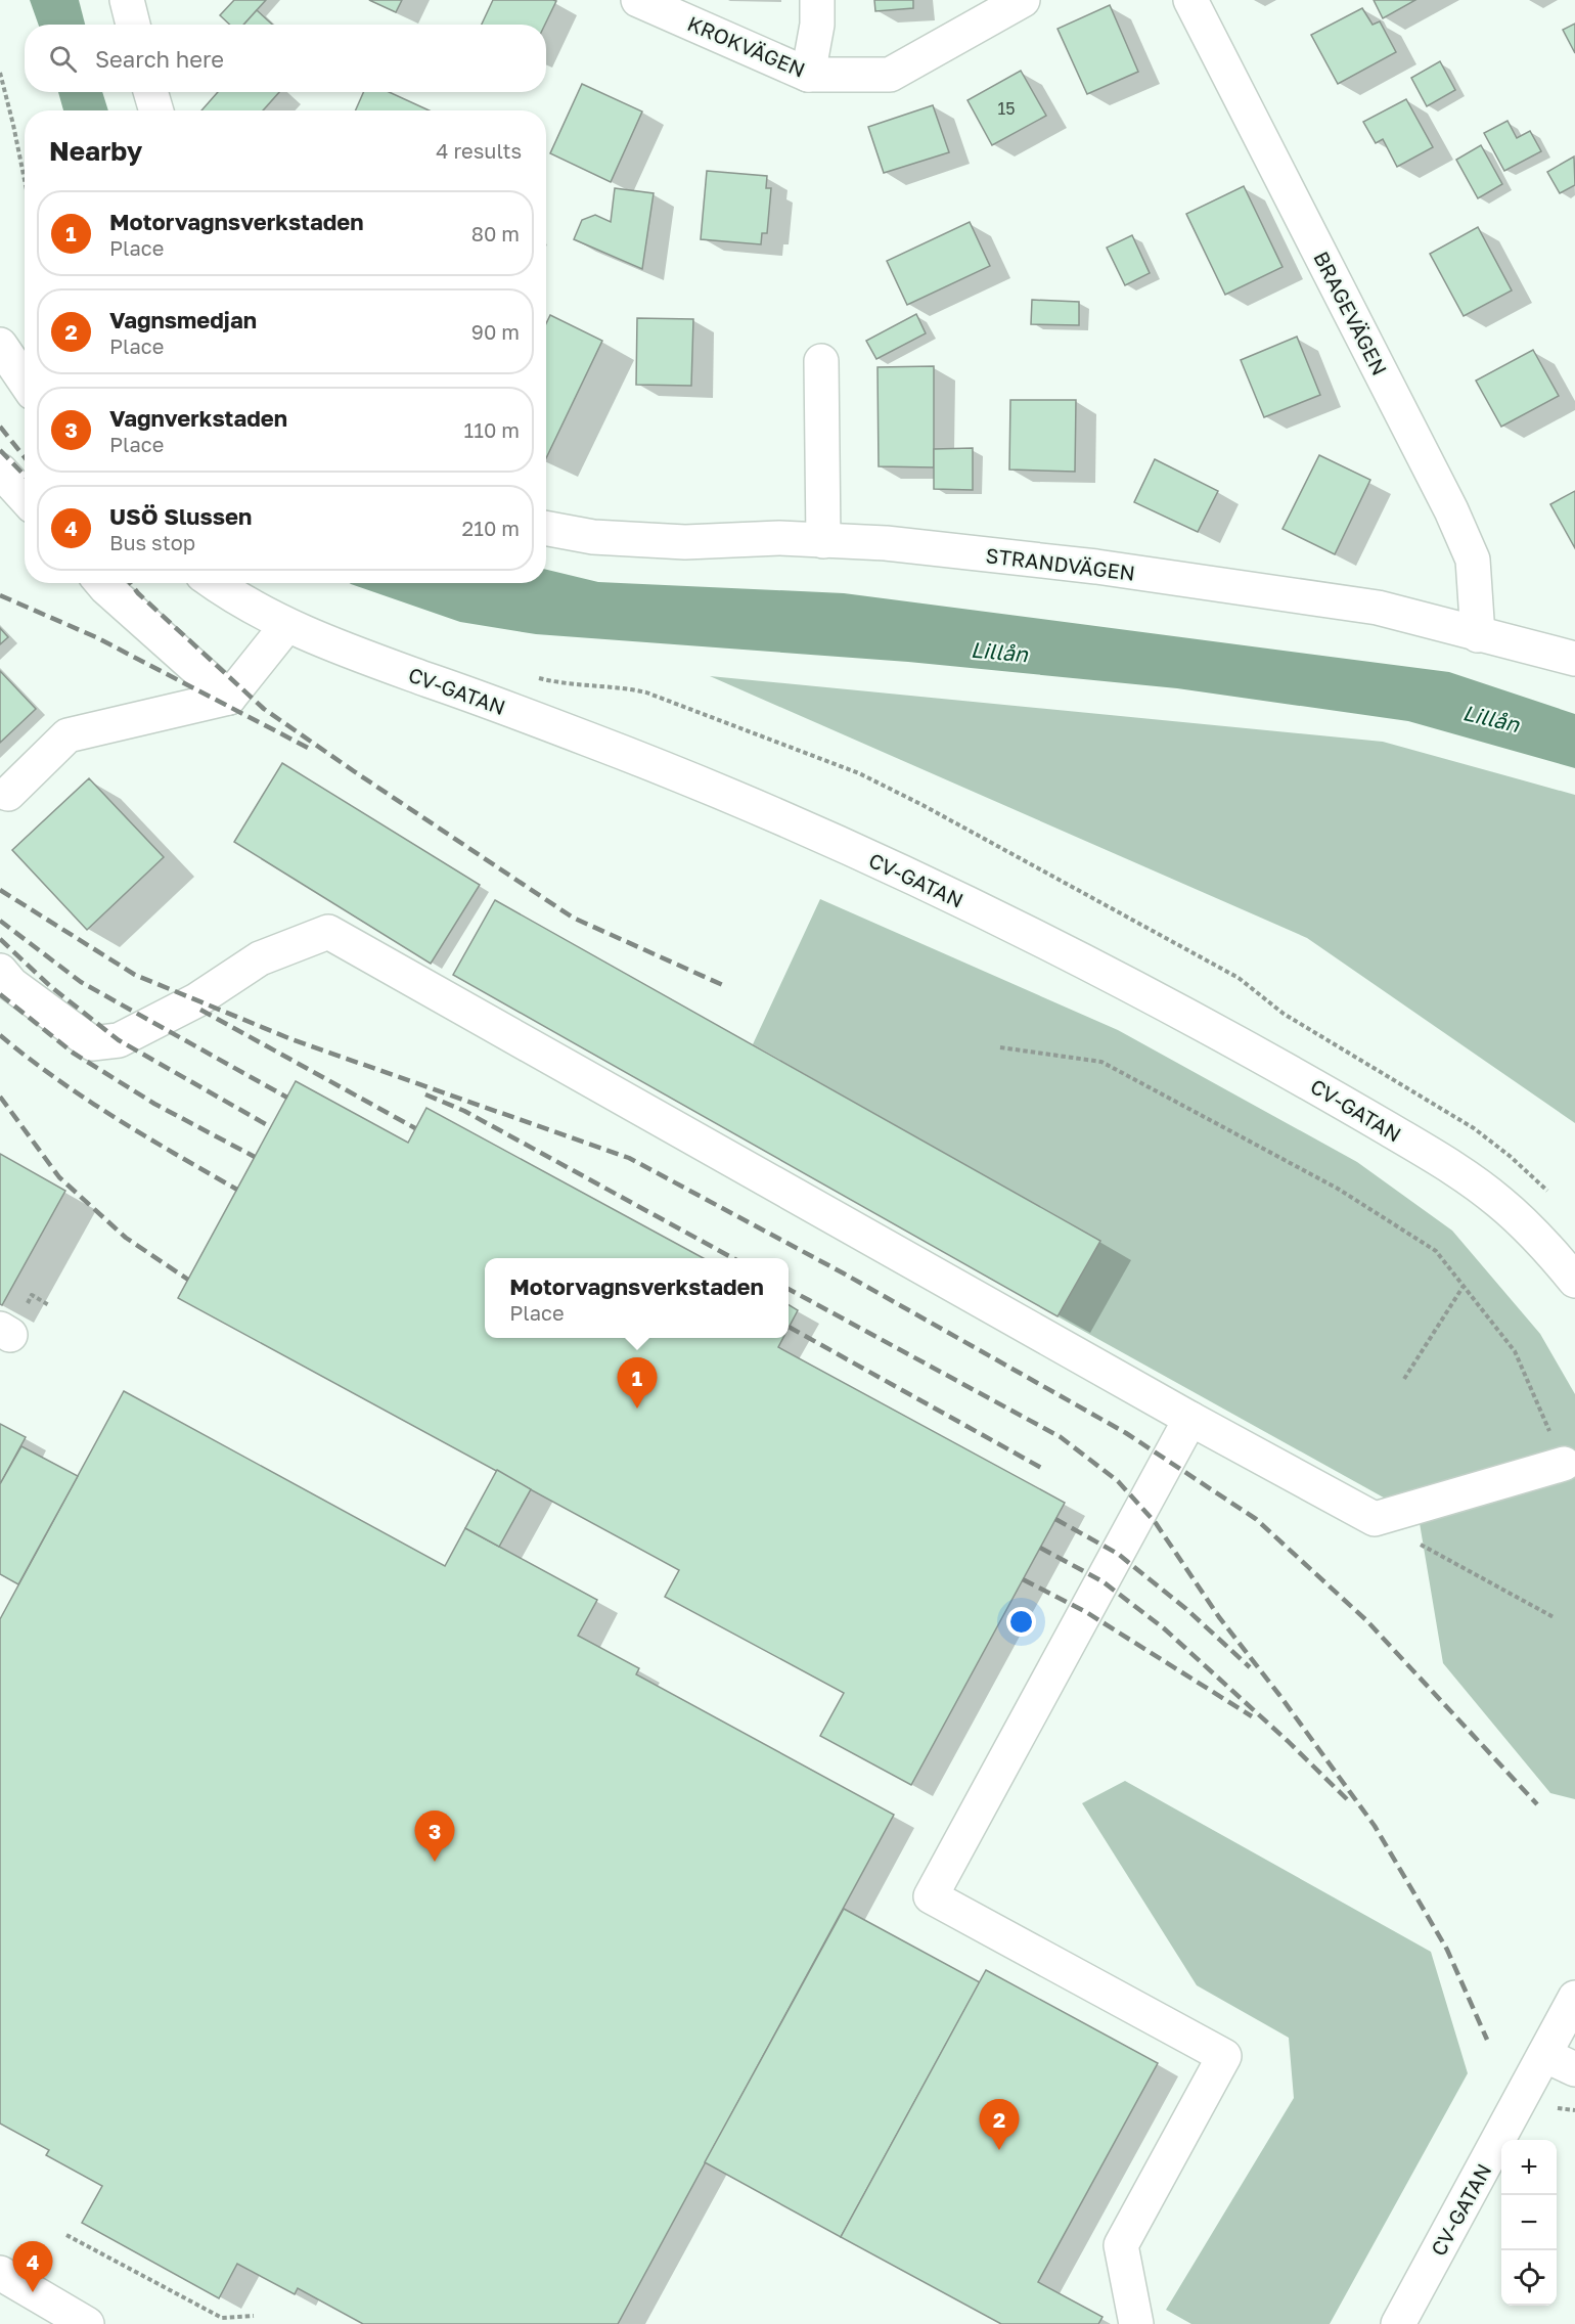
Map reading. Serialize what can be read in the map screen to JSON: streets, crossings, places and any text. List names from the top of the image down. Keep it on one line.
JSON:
{"streets":{"street":["KROKVÄGEN","BRAGEVÄGEN","STRANDVÄGEN","CV-GATAN"]},"crossings":[["BRAGEVÄGEN","STRANDVÄGEN"]],"water":["Lillån"],"house_numbers":["15"],"page":{"search":"Search here","heading":["Nearby","4 results"],"list":[{"mark":"1","name":"Motorvagnsverkstaden","note":"Place","value":"80 m"},{"mark":"2","name":"Vagnsmedjan","note":"Place","value":"90 m"},{"mark":"3","name":"Vagnverkstaden","note":"Place","value":"110 m"},{"mark":"4","name":"USÖ Slussen","note":"Bus stop","value":"210 m"}],"popup":["Motorvagnsverkstaden","Place"],"pins":["1","3","2","4"],"map_buttons":["+","−"]}}
